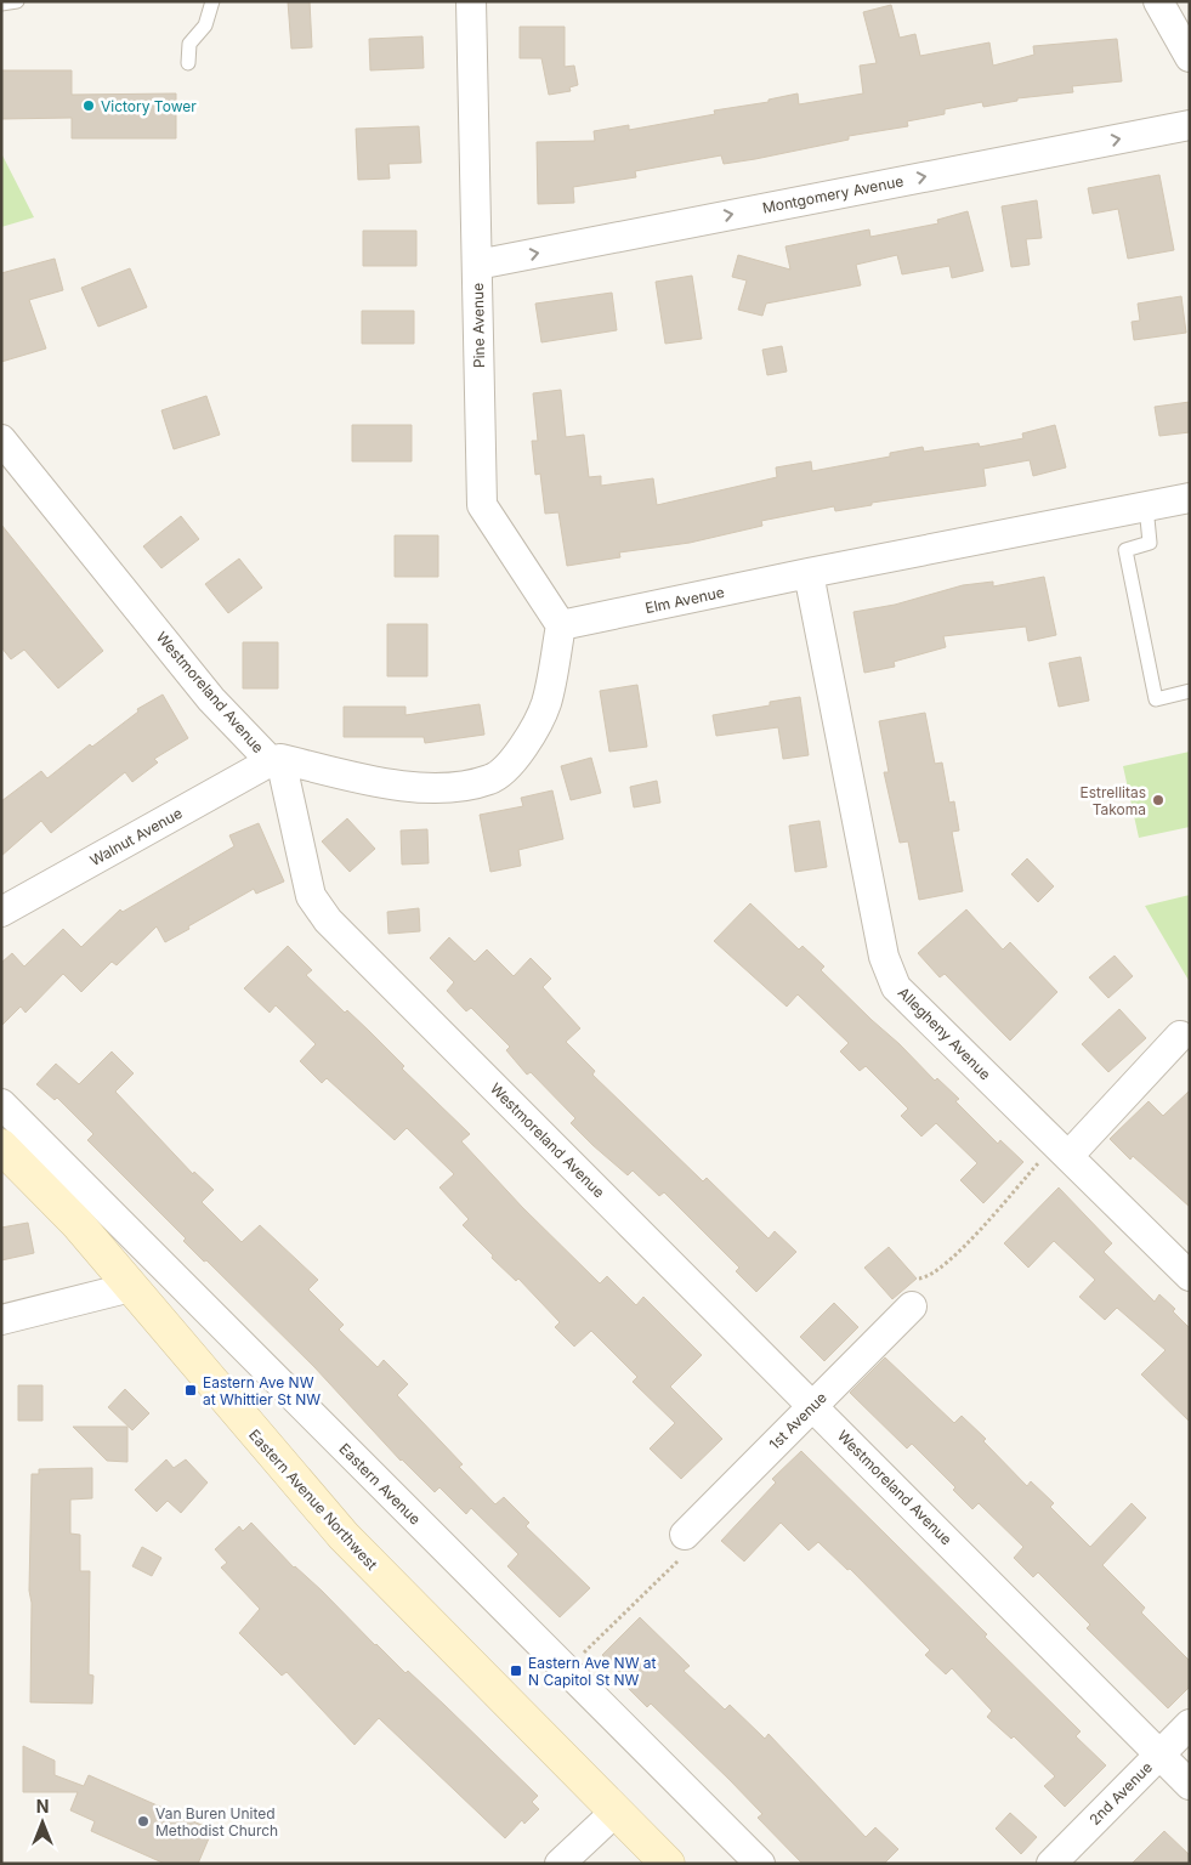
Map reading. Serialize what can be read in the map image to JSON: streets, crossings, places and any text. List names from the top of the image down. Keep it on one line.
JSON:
{"streets":{"street":["Montgomery Avenue","Pine Avenue","Elm Avenue","Westmoreland Avenue","Walnut Avenue","Allegheny Avenue","1st Avenue","Eastern Avenue","Eastern Avenue Northwest","2nd Avenue"]},"crossings":[["Montgomery Avenue","Pine Avenue"],["Pine Avenue","Elm Avenue"],["Elm Avenue","Allegheny Avenue"],["Westmoreland Avenue","Walnut Avenue"],["Westmoreland Avenue","1st Avenue"],["Westmoreland Avenue","2nd Avenue"]],"one_way":["Montgomery Avenue"],"places":{"other":["Victory Tower","Estrellitas Takoma","Van Buren United Methodist Church"],"transit":["Eastern Ave NW at Whittier St NW","Eastern Ave NW at N Capitol St NW"]},"north":"top"}
